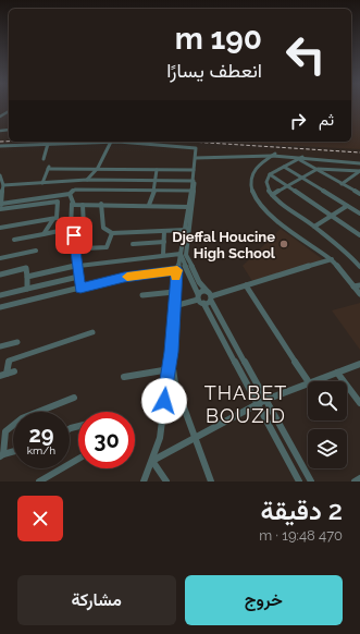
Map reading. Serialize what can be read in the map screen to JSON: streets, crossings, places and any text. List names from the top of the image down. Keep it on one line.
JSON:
{"districts":["THABET BOUZID"],"places":["Djeffal Houcine High School"],"page":{"turn":["190 m","انعطف يسارًا"],"then":"ثم","speed":"29 km/h","limit":"30","heading":["2 دقيقة","470 m · 19:48"],"buttons":["خروج","مشاركة"]}}
